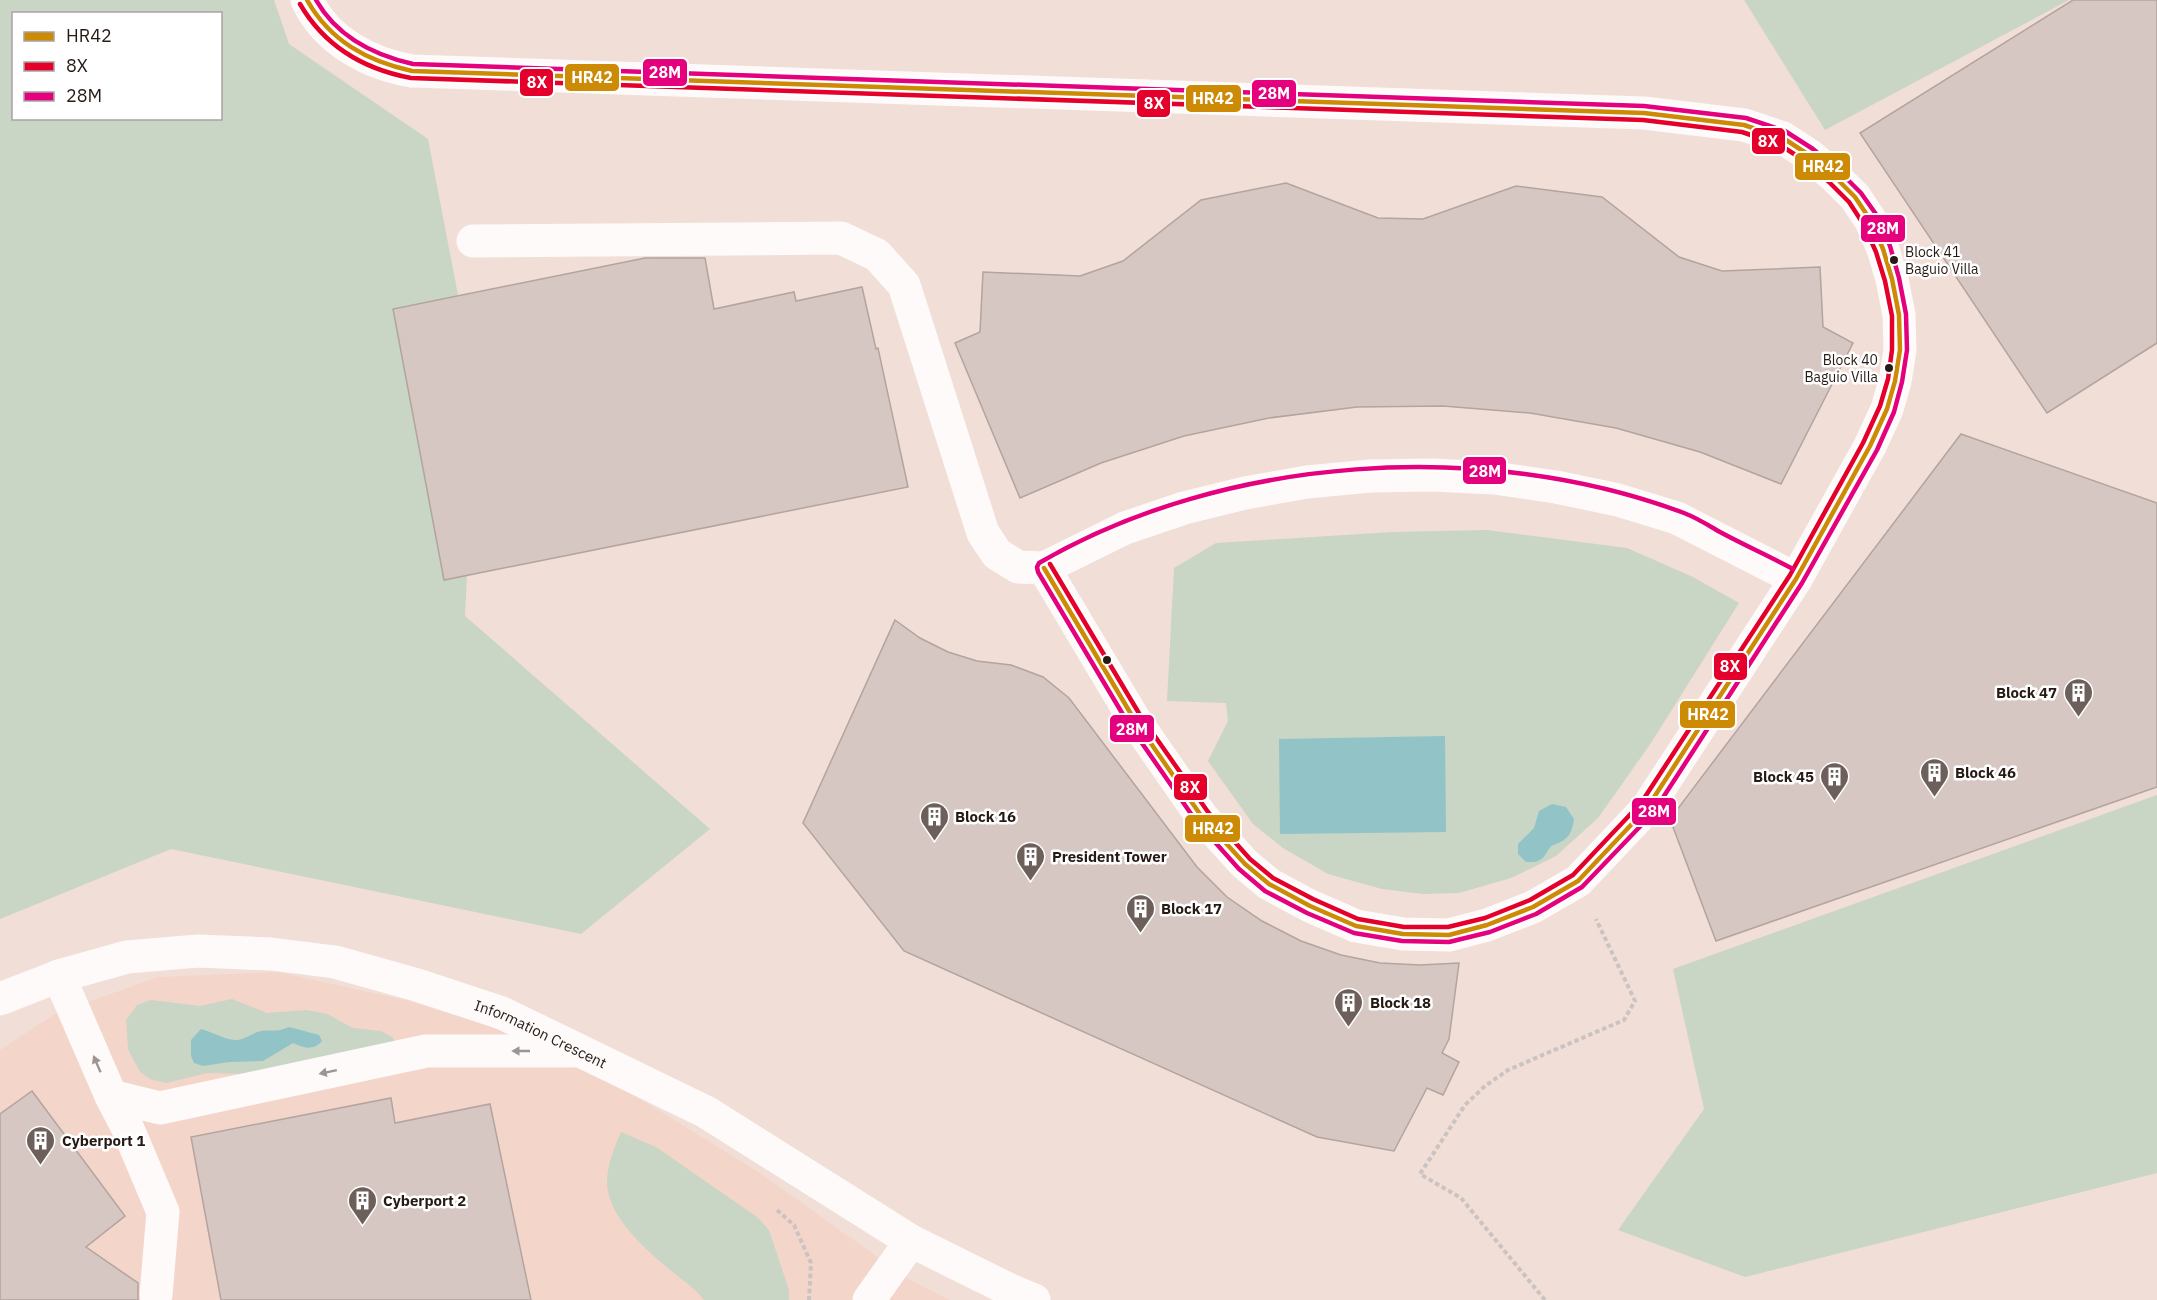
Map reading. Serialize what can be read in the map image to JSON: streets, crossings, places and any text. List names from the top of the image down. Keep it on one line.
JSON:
{"streets":{"street":["Information Crescent"]},"places":{"other":["Block 41 Baguio Villa","Block 40 Baguio Villa"],"building":["Block 47","Block 46","Block 45","Block 16","President Tower","Block 17","Block 18","Cyberport 1","Cyberport 2"]},"lines":["transit line HR42","transit line 28M","transit line 8X"],"legend":["HR42","8X","28M"]}
